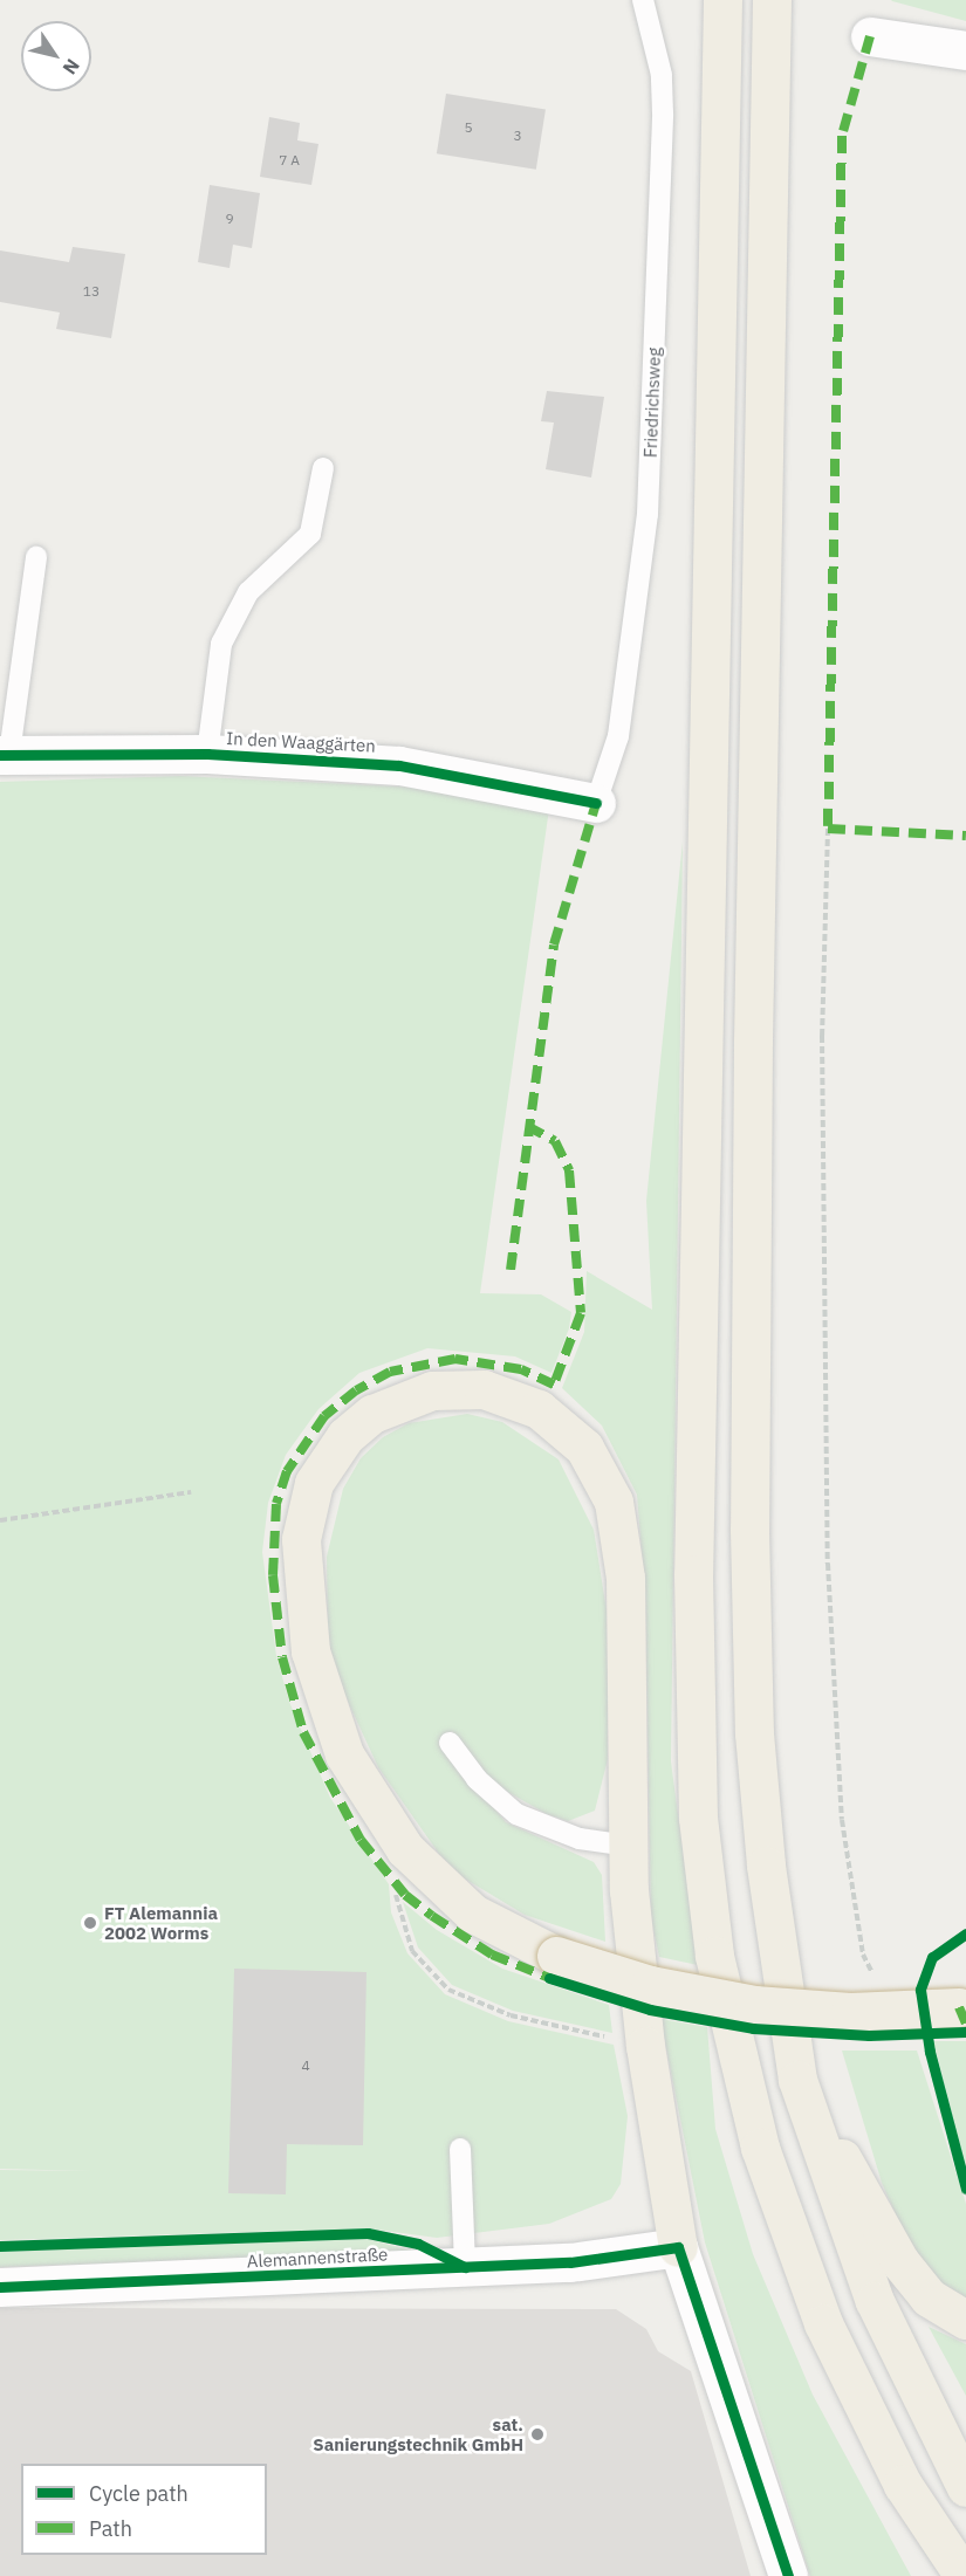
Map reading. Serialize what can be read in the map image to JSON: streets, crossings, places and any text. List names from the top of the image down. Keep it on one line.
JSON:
{"streets":{"street":["In den Waaggärten","Alemannenstraße"],"lane":["Friedrichsweg"]},"crossings":[["Friedrichsweg","In den Waaggärten"]],"places":["FT Alemannia 2002 Worms","sat. Sanierungstechnik GmbH"],"house_numbers":["5","3","7 A","9","13","4"],"legend":["Cycle path","Path"],"north":"bottom right"}
